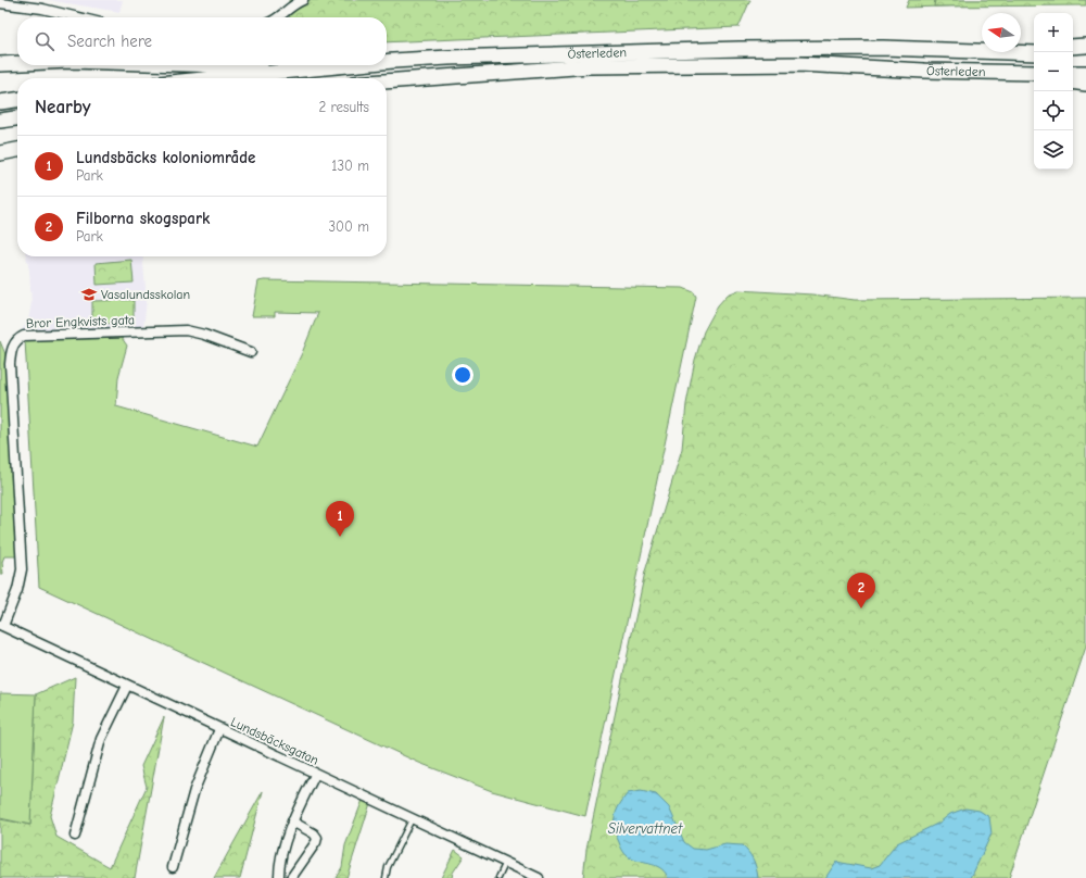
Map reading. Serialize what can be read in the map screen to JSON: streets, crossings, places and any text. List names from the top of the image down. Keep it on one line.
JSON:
{"streets":{"main road":["Österleden"],"street":["Bror Engkvists gata","Lundsbäcksgatan"]},"crossings":[["Bror Engkvists gata","Lundsbäcksgatan"]],"water":["Silvervattnet"],"places":{"school or university":["Vasalundsskolan"]},"north":"left","page":{"map_buttons":["+","−"],"search":"Search here","heading":["Nearby","2 results"],"list":[{"mark":"1","name":"Lundsbäcks koloniområde","note":"Park","value":"130 m"},{"mark":"2","name":"Filborna skogspark","note":"Park","value":"300 m"}],"pins":["1","2"]}}
